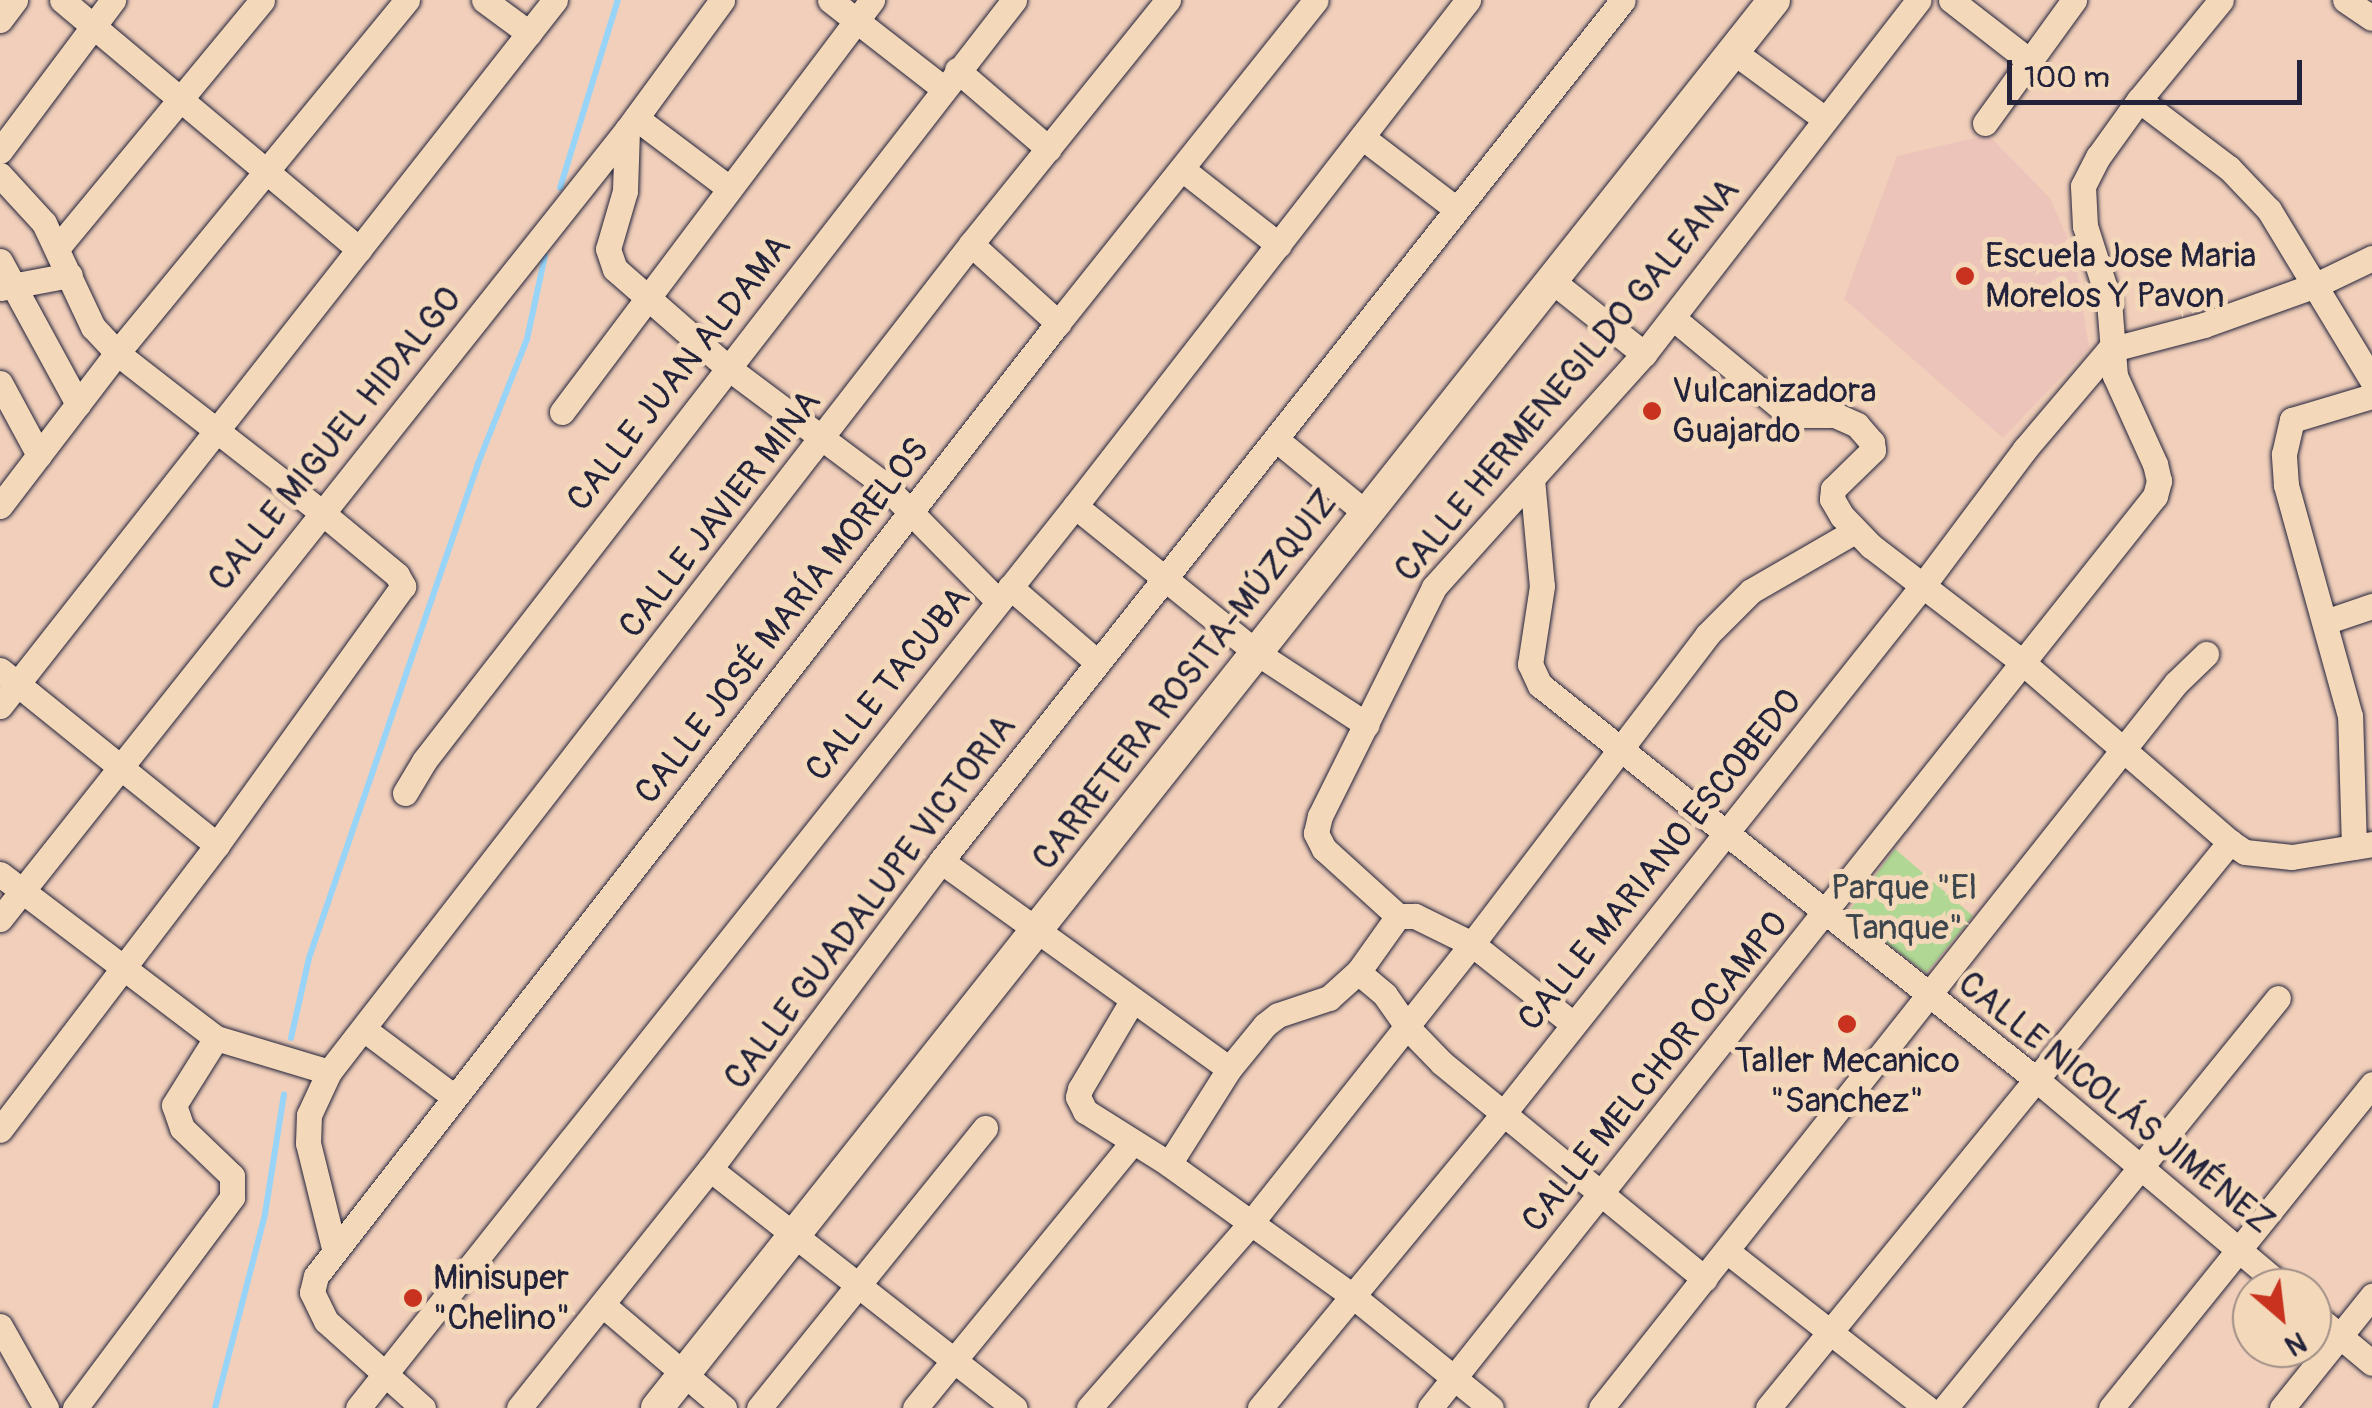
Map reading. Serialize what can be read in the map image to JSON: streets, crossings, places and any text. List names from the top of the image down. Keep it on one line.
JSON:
{"streets":{"main road":["CARRETERA ROSITA-MÚZQUIZ"],"street":["CALLE JUAN ALDAMA","CALLE HERMENEGILDO GALEANA","CALLE MIGUEL HIDALGO","CALLE JAVIER MINA","CALLE JOSÉ MARÍA MORELOS","CALLE TACUBA","CALLE MARIANO ESCOBEDO","CALLE GUADALUPE VICTORIA","CALLE MELCHOR OCAMPO","CALLE NICOLÁS JIMÉNEZ"]},"crossings":[["CALLE HERMENEGILDO GALEANA","CALLE NICOLÁS JIMÉNEZ"],["CALLE JAVIER MINA","CALLE JOSÉ MARÍA MORELOS"],["CALLE JOSÉ MARÍA MORELOS","CALLE TACUBA"],["CALLE MARIANO ESCOBEDO","CALLE MELCHOR OCAMPO"],["CALLE MARIANO ESCOBEDO","CALLE NICOLÁS JIMÉNEZ"],["CALLE MELCHOR OCAMPO","CALLE NICOLÁS JIMÉNEZ"]],"parks":["Parque \"El Tanque\""],"places":["Escuela Jose Maria Morelos Y Pavon","Vulcanizadora Guajardo","Taller Mecanico \"Sanchez\"","Minisuper \"Chelino\""],"scale_bar":"100 m","north":"bottom right"}
